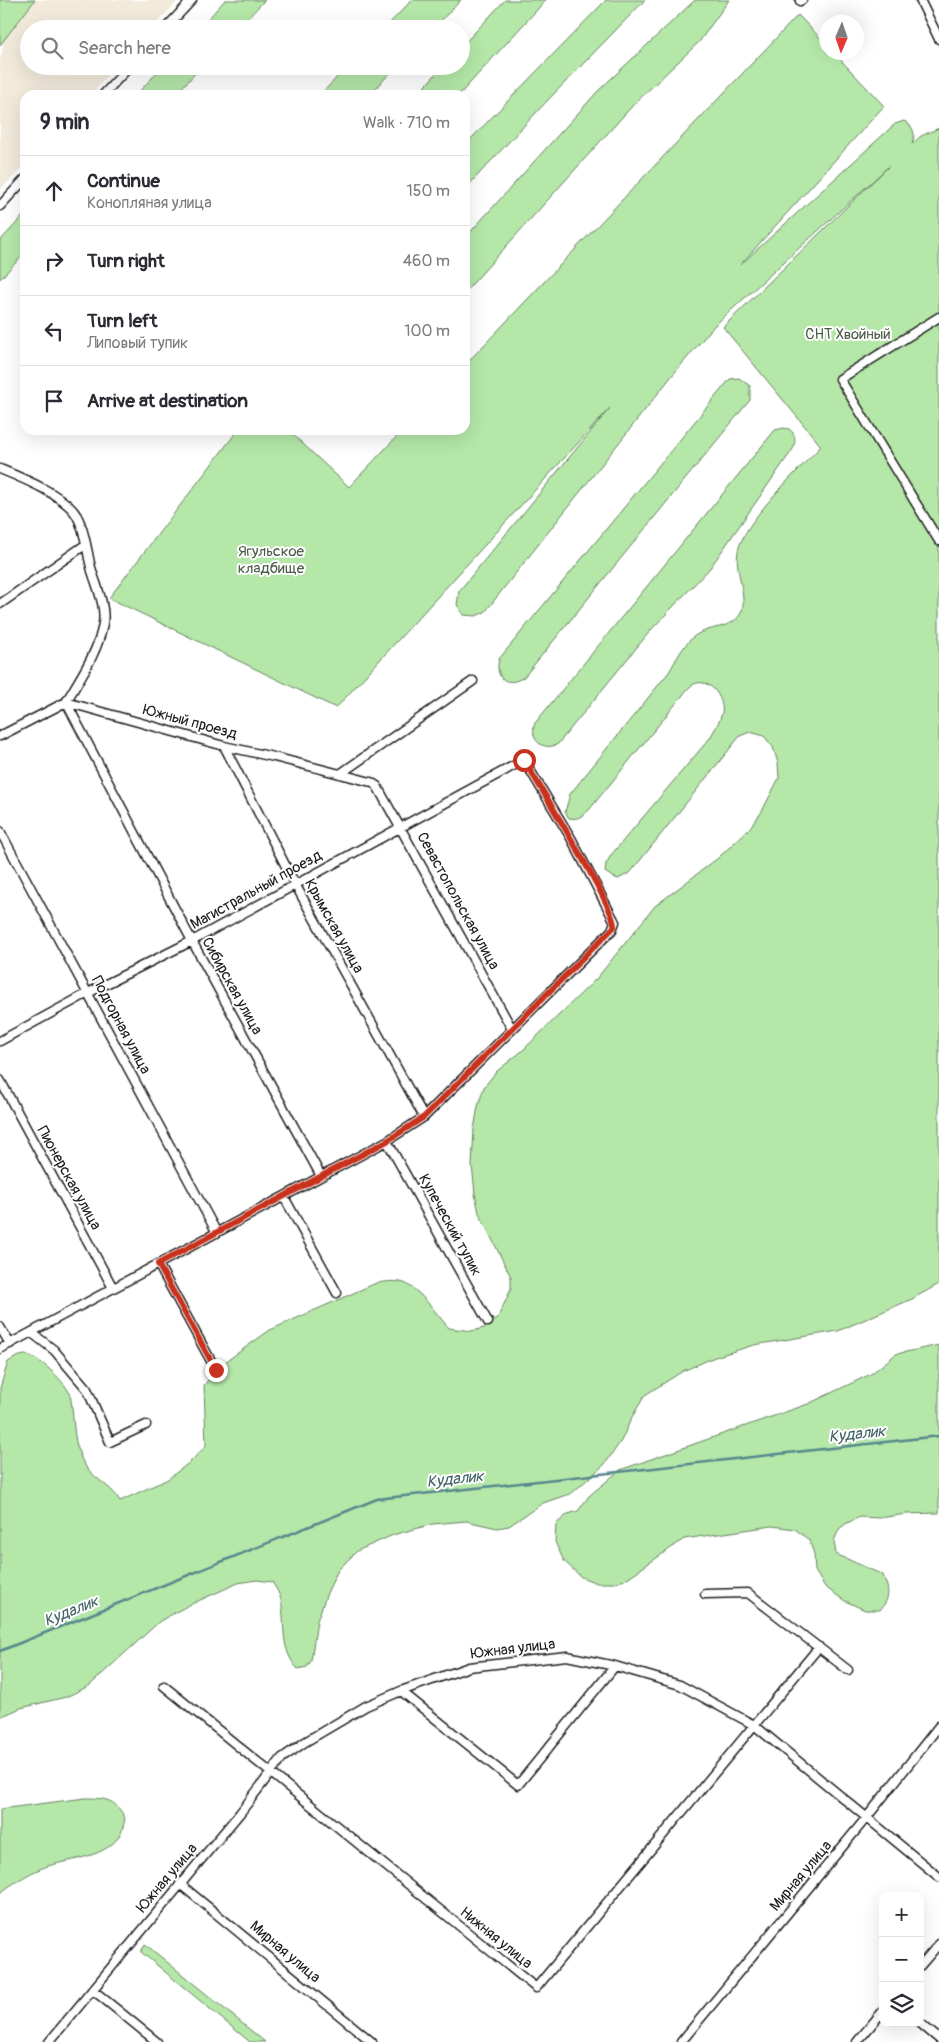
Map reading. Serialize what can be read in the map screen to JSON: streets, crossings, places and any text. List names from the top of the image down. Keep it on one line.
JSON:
{"streets":{"street":["Южный проезд","Магистральный проезд","Севастопольская улица","Крымская улица","Сибирская улица","Подгорная улица","Пионерская улица","Купеческий тупик","Южная улица","Мирная улица","Нижняя улица"]},"crossings":[["Южный проезд","Севастопольская улица"],["Южный проезд","Крымская улица"],["Южный проезд","Сибирская улица"],["Магистральный проезд","Севастопольская улица"],["Магистральный проезд","Крымская улица"],["Магистральный проезд","Сибирская улица"],["Магистральный проезд","Подгорная улица"],["Южная улица","Мирная улица"],["Южная улица","Нижняя улица"]],"water":["Кудалик"],"parks":["СНТ Хвойный","Ягульское кладбище"],"north":"bottom","page":{"search":"Search here","heading":["9 min","Walk · 710 m"],"list":[["Continue","Конопляная улица","150 m"],["Turn right","460 m"],["Turn left","Липовый тупик","100 m"],"Arrive at destination"],"map_buttons":["+","−"]}}
